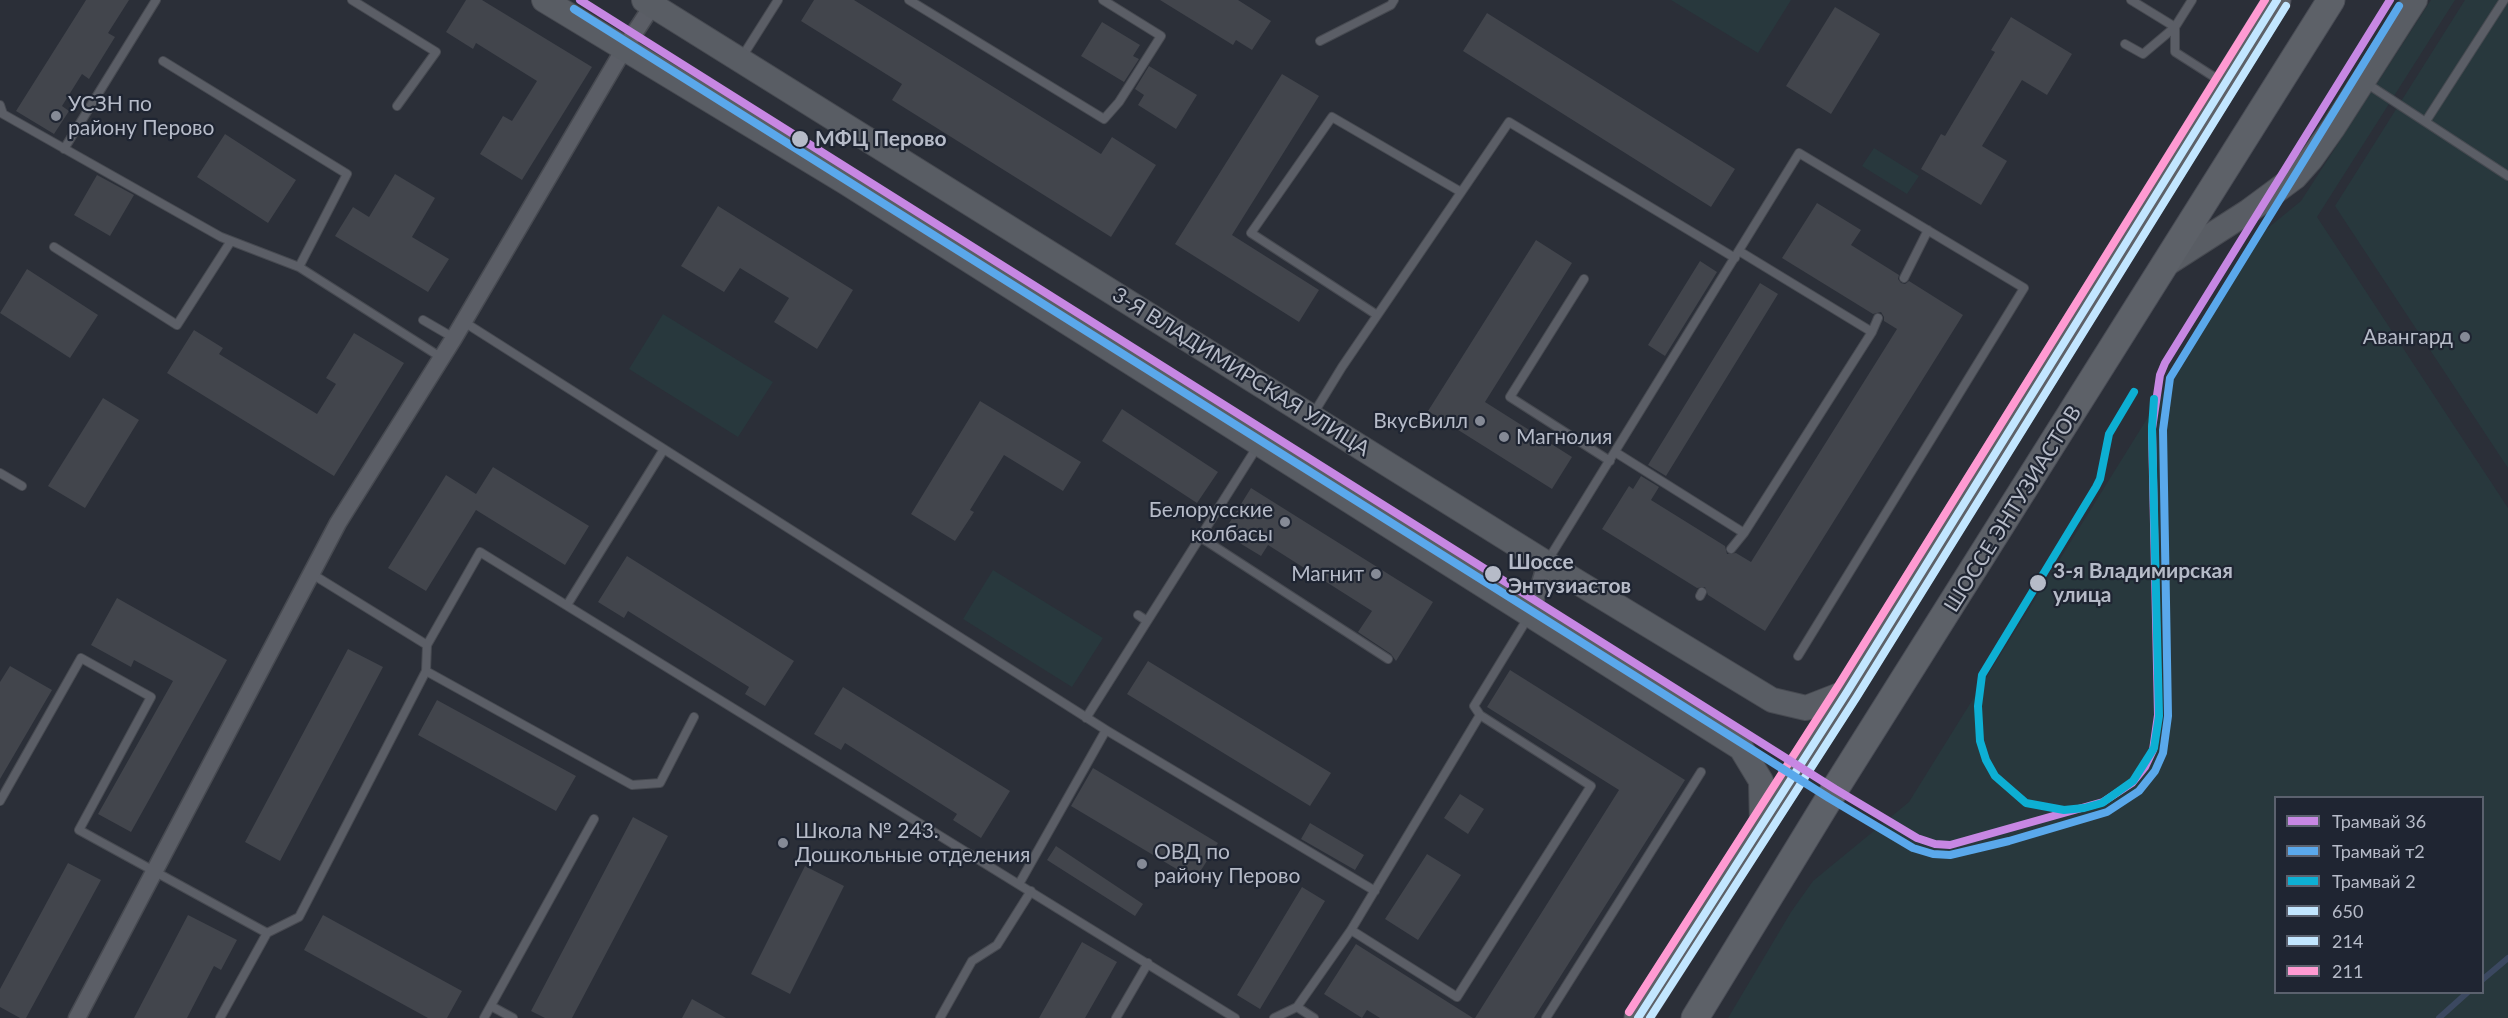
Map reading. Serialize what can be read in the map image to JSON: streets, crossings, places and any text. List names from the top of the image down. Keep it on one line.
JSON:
{"streets":{"main road":["ШОССЕ ЭНТУЗИАСТОВ"],"street":["3-Я ВЛАДИМИРСКАЯ УЛИЦА"]},"places":["УСЗН по району Перово","МФЦ Перово","Авангард","ВкусВилл","Магнолия","Белорусские колбасы","Магнит","Шоссе Энтузиастов","3-я Владимирская улица","Школа № 243. Дошкольные отделения","ОВД по району Перово"],"lines":["tram line 36","transit line 650","transit line 211","tram line т2","transit line 214","tram line 2"],"legend":["Трамвай 36","Трамвай т2","Трамвай 2","650","214","211"]}
